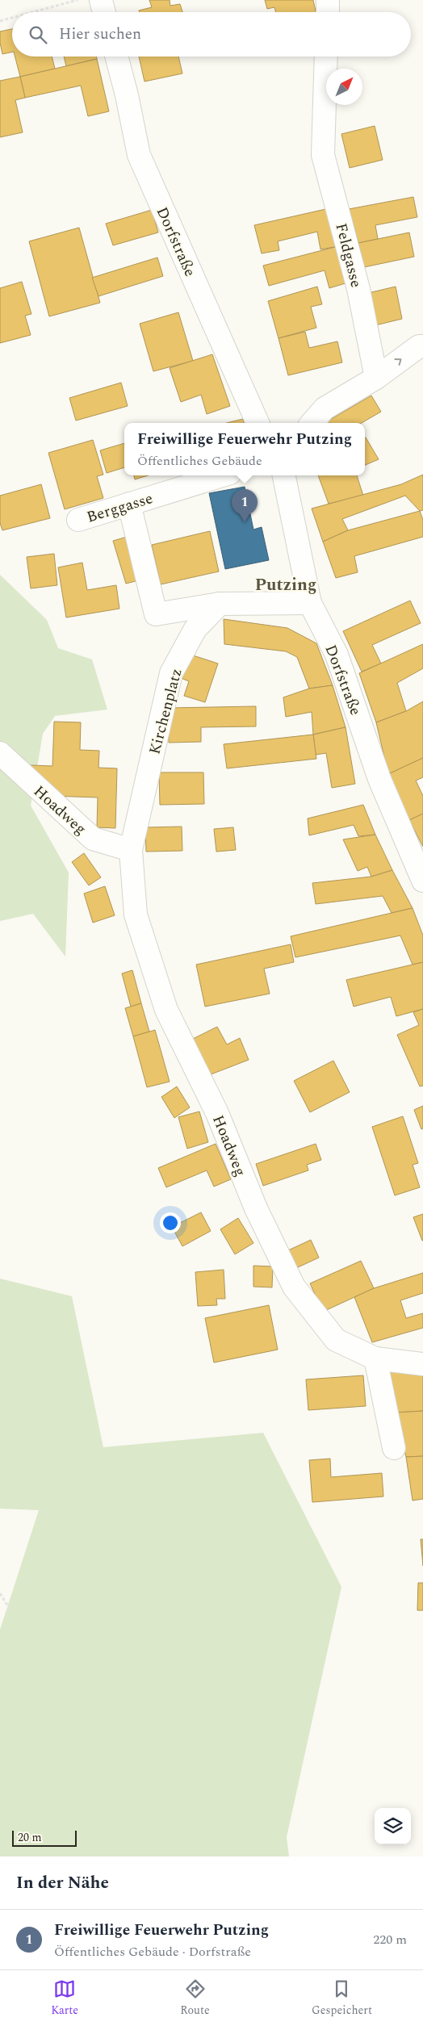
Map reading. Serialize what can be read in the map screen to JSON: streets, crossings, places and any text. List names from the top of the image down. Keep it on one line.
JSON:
{"streets":{"street":["Dorfstraße","Feldgasse","Berggasse","Kirchenplatz","Hoadweg"]},"crossings":[["Kirchenplatz","Hoadweg"]],"districts":["Putzing"],"scale_bar":"20 m","north":"top right","page":{"search":"Hier suchen","popup":["Freiwillige Feuerwehr Putzing","Öffentliches Gebäude"],"pins":"1","scale":"20 m","heading":"In der Nähe","list":[{"mark":"1","name":"Freiwillige Feuerwehr Putzing","note":"Öffentliches Gebäude · Dorfstraße","value":"220 m"}],"nav":["Karte","Route","Gespeichert"]}}
